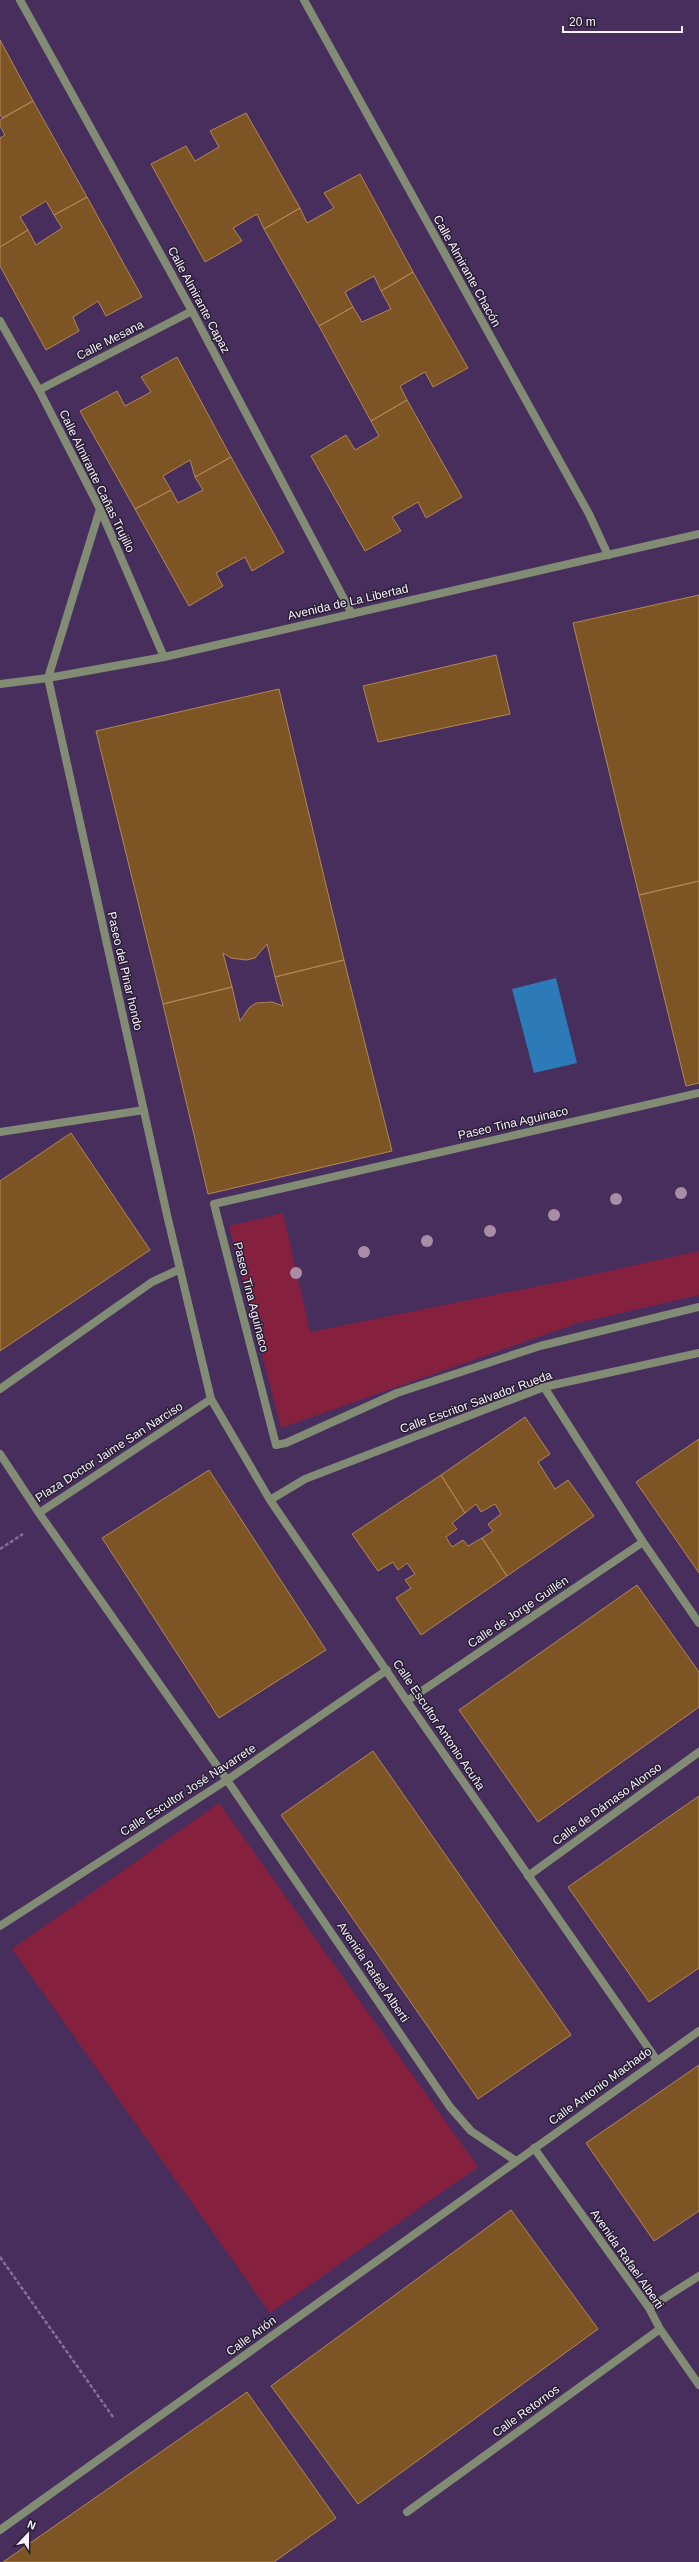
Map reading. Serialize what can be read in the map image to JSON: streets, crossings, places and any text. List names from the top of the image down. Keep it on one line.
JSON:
{"streets":{"street":["Calle Almirante Chacón","Calle Almirante Capaz","Calle Mesana","Calle Almirante Cañas Trujillo","Avenida de La Libertad","Paseo del Pinar hondo","Paseo Tina Aguinaco","Calle Escritor Salvador Rueda","Plaza Doctor Jaime San Narciso","Calle de Jorge Guillén","Calle Escultor Antonio Acuña","Calle Escultor José Navarrete","Calle de Dámaso Alonso","Avenida Rafael Alberti","Calle Antonio Machado","Calle Arión","Calle Retornos"]},"crossings":[["Calle Almirante Chacón","Avenida de La Libertad"],["Calle Almirante Capaz","Calle Mesana"],["Calle Almirante Capaz","Avenida de La Libertad"],["Calle Mesana","Calle Almirante Cañas Trujillo"],["Calle Almirante Cañas Trujillo","Avenida de La Libertad"],["Avenida de La Libertad","Paseo del Pinar hondo"],["Paseo del Pinar hondo","Plaza Doctor Jaime San Narciso"],["Paseo del Pinar hondo","Calle Escultor Antonio Acuña"],["Calle Escritor Salvador Rueda","Calle Escultor Antonio Acuña"],["Plaza Doctor Jaime San Narciso","Calle Escultor Antonio Acuña"],["Plaza Doctor Jaime San Narciso","Avenida Rafael Alberti"],["Calle de Jorge Guillén","Calle Escultor Antonio Acuña"],["Calle Escultor Antonio Acuña","Calle Escultor José Navarrete"],["Calle Escultor Antonio Acuña","Calle de Dámaso Alonso"],["Calle Escultor Antonio Acuña","Calle Antonio Machado"],["Calle Escultor José Navarrete","Avenida Rafael Alberti"],["Avenida Rafael Alberti","Calle Antonio Machado"],["Avenida Rafael Alberti","Calle Arión"],["Avenida Rafael Alberti","Calle Retornos"],["Calle Antonio Machado","Calle Arión"]],"scale_bar":"20 m","north":"top"}
